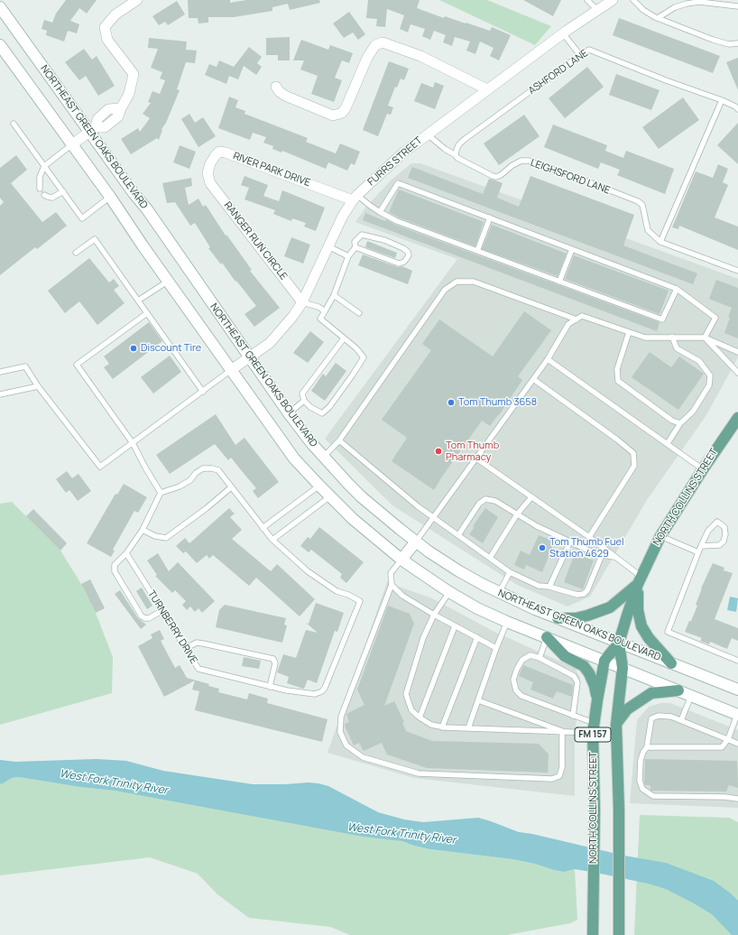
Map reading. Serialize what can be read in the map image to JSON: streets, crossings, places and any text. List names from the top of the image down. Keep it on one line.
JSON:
{"streets":{"main road":["NORTHEAST GREEN OAKS BOULEVARD","NORTH COLLINS STREET","FM 157"],"street":["FURRS STREET","RIVER PARK DRIVE","RANGER RUN CIRCLE"],"lane":["ASHFORD LANE","LEIGHSFORD LANE","TURNBERRY DRIVE"]},"crossings":[["ASHFORD LANE","LEIGHSFORD LANE"],["NORTHEAST GREEN OAKS BOULEVARD","FURRS STREET"],["NORTHEAST GREEN OAKS BOULEVARD","NORTH COLLINS STREET"],["FURRS STREET","RIVER PARK DRIVE"],["FURRS STREET","LEIGHSFORD LANE"],["FURRS STREET","RANGER RUN CIRCLE"],["RIVER PARK DRIVE","RANGER RUN CIRCLE"]],"water":["West Fork Trinity River"],"places":["Discount Tire","Tom Thumb 3658","Tom Thumb Pharmacy","Tom Thumb Fuel Station 4629"]}
